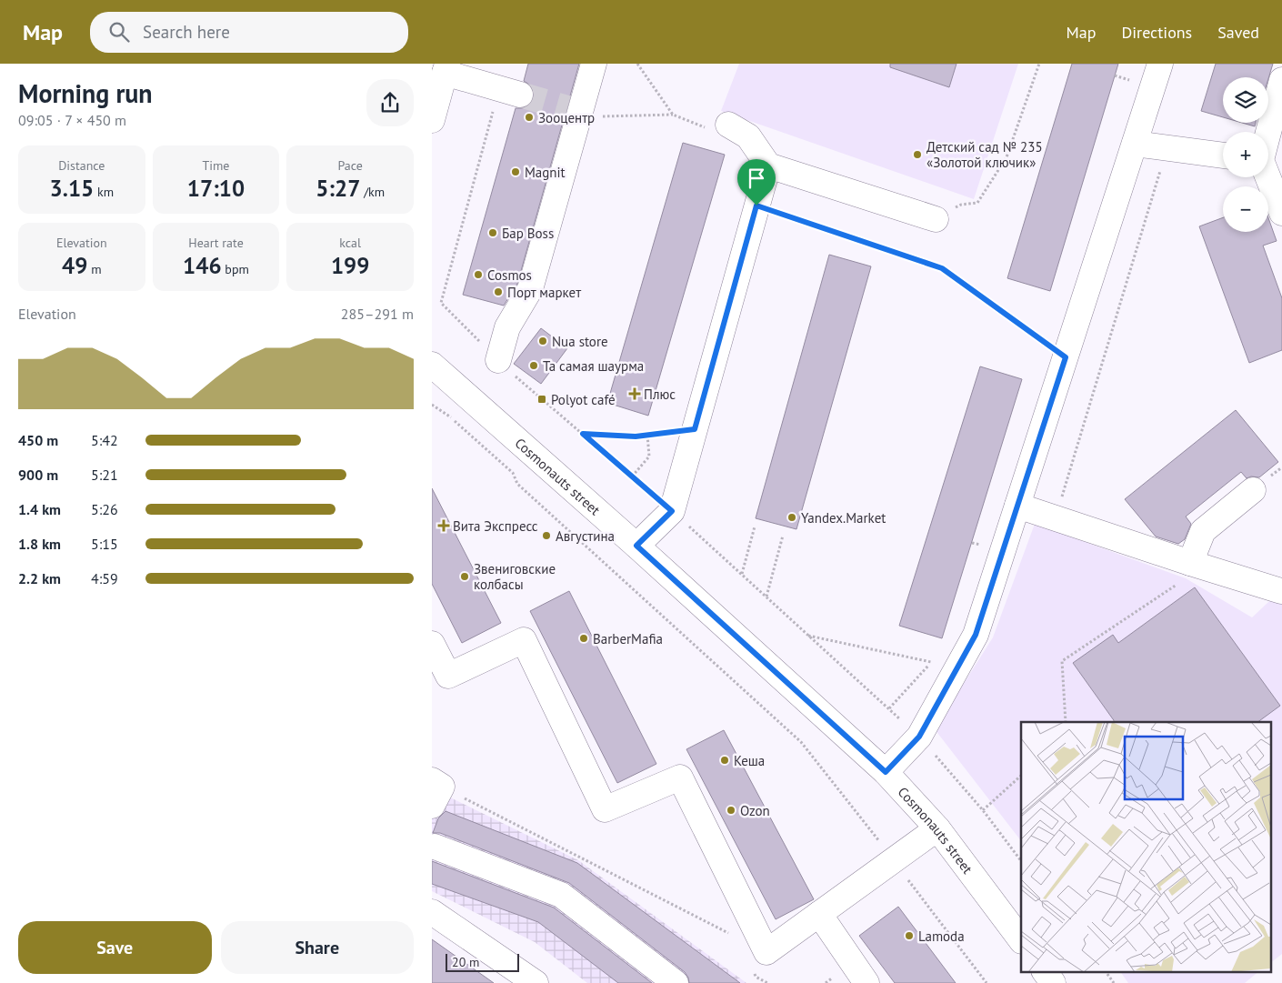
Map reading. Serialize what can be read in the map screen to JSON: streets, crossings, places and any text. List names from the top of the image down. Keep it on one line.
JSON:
{"streets":{"street":["Cosmonauts street"]},"places":{"other":["Зооцентр","Детский сад № 235 «Золотой ключик»","Magnit","Бар Boss","Cosmos","Порт маркет","Nua store","Та самая шаурма","Yandex.Market","Августина","Звениговские колбасы","BarberMafia","Кеша","Ozon","Lamoda"],"health":["Плюс","Вита Экспресс"],"transit":["Polyot café"]},"scale_bar":"20 m","page":{"header":"Map","search":"Search here","nav":["Map","Directions","Saved"],"heading":["Morning run","09:05 · 7 × 450 m"],"map_buttons":["+","−"],"stats":[["Distance","3.15 km"],["Time","17:10"],["Pace","5:27 /km"],["Elevation","49 m"],["Heart rate","146 bpm"],["kcal","199"]],"chart":["Elevation","285–291 m"],"list":[{"name":"450 m","note":"5:42"},{"name":"900 m","note":"5:21"},{"name":"1.4 km","note":"5:26"},{"name":"1.8 km","note":"5:15"},{"name":"2.2 km","note":"4:59"}],"buttons":["Save","Share"],"scale":"20 m"}}
